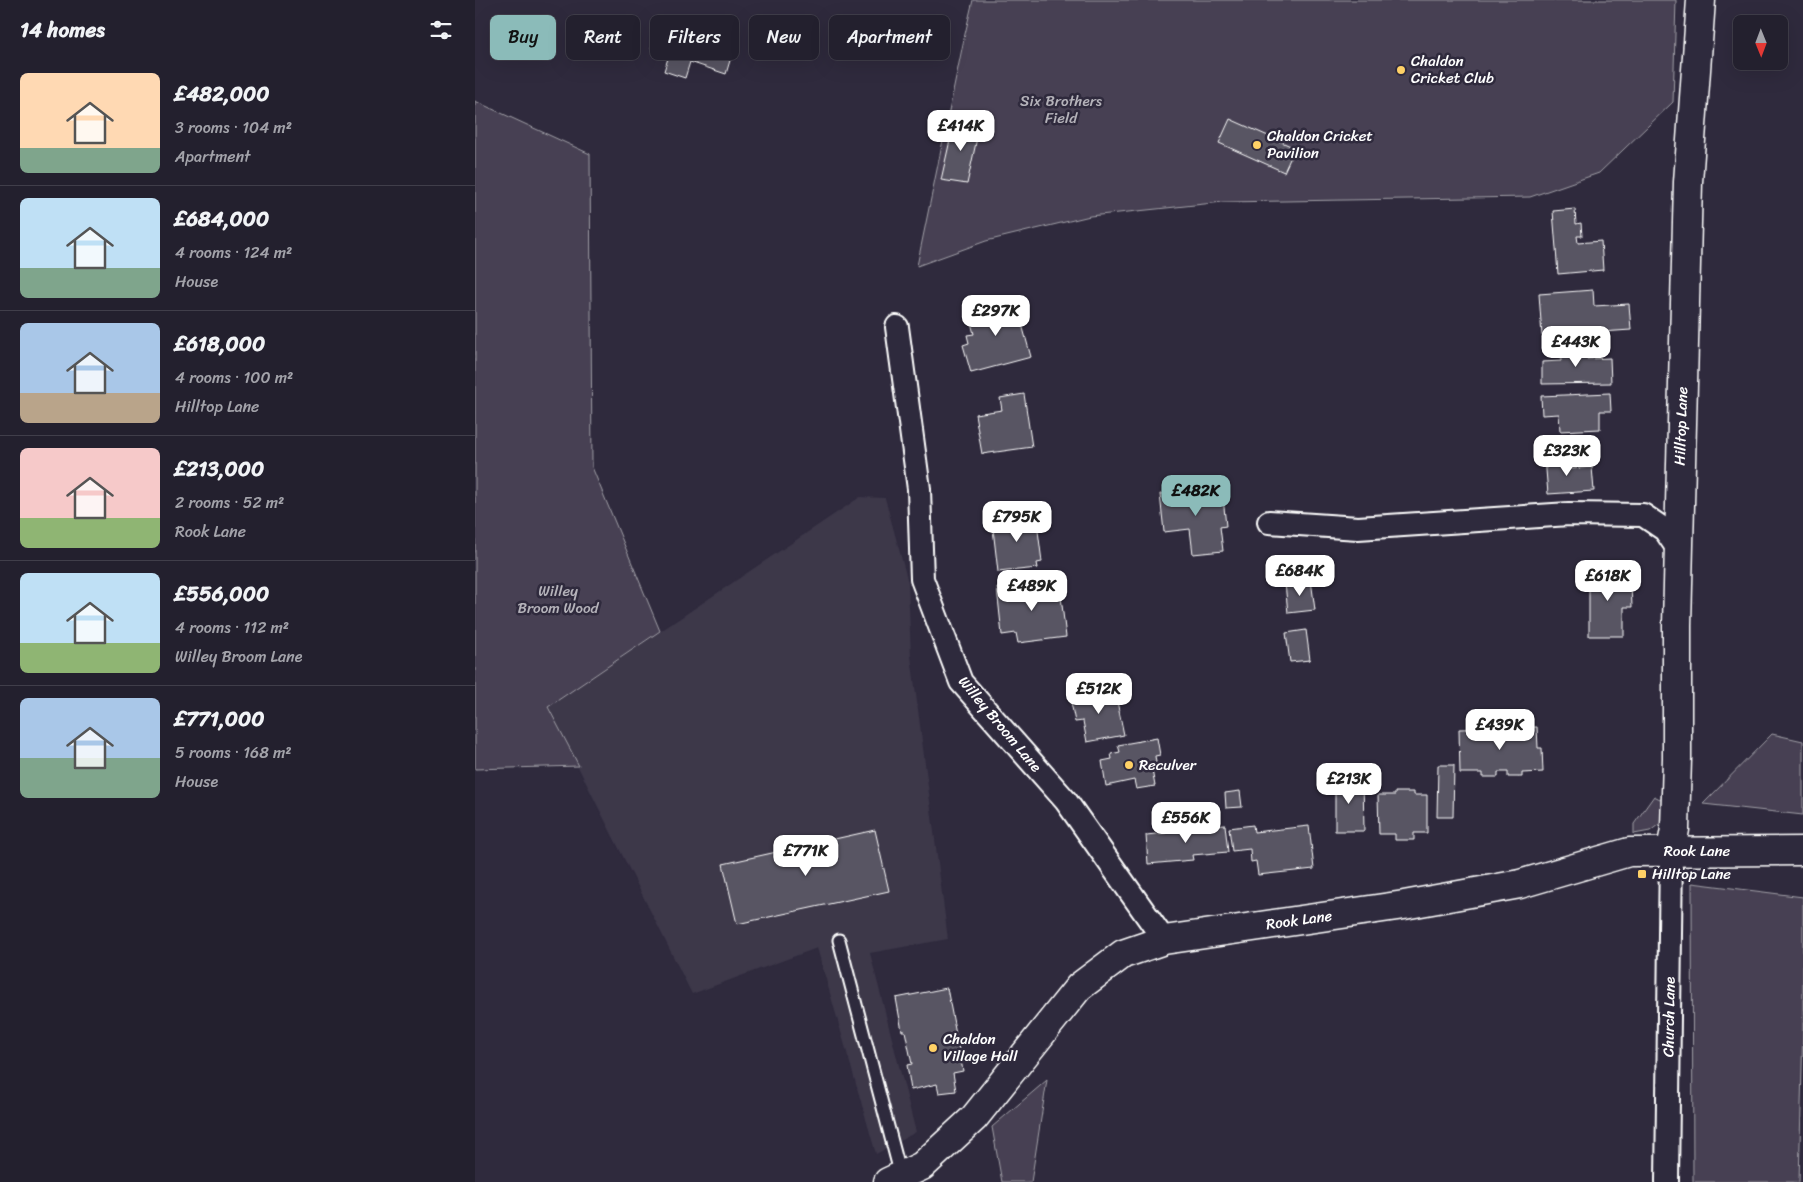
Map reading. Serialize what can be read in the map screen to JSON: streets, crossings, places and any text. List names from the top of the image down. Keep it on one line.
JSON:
{"streets":{"main road":["Hilltop Lane","Rook Lane"],"street":["Willey Broom Lane","Church Lane"]},"crossings":[["Hilltop Lane","Rook Lane"],["Hilltop Lane","Church Lane"],["Willey Broom Lane","Rook Lane"],["Rook Lane","Church Lane"]],"parks":["Six Brothers Field","Willey Broom Wood"],"places":{"other":["Chaldon Cricket Club","Chaldon Cricket Pavilion","Reculver","Chaldon Village Hall"],"transit":["Hilltop Lane"]},"north":"bottom","page":{"heading":"14 homes","chip":["Buy","Rent","Filters","New","Apartment"],"list":[{"name":"£482,000","note":"3 rooms · 104 m² · Apartment"},{"name":"£684,000","note":"4 rooms · 124 m² · House"},{"name":"£618,000","note":"4 rooms · 100 m² · Hilltop Lane"},{"name":"£213,000","note":"2 rooms · 52 m² · Rook Lane"},{"name":"£556,000","note":"4 rooms · 112 m² · Willey Broom Lane"},{"name":"£771,000","note":"5 rooms · 168 m² · House"}],"price":["£414K","£297K","£443K","£323K","£482K","£795K","£684K","£618K","£489K","£512K","£439K","£213K","£556K","£771K"]}}
